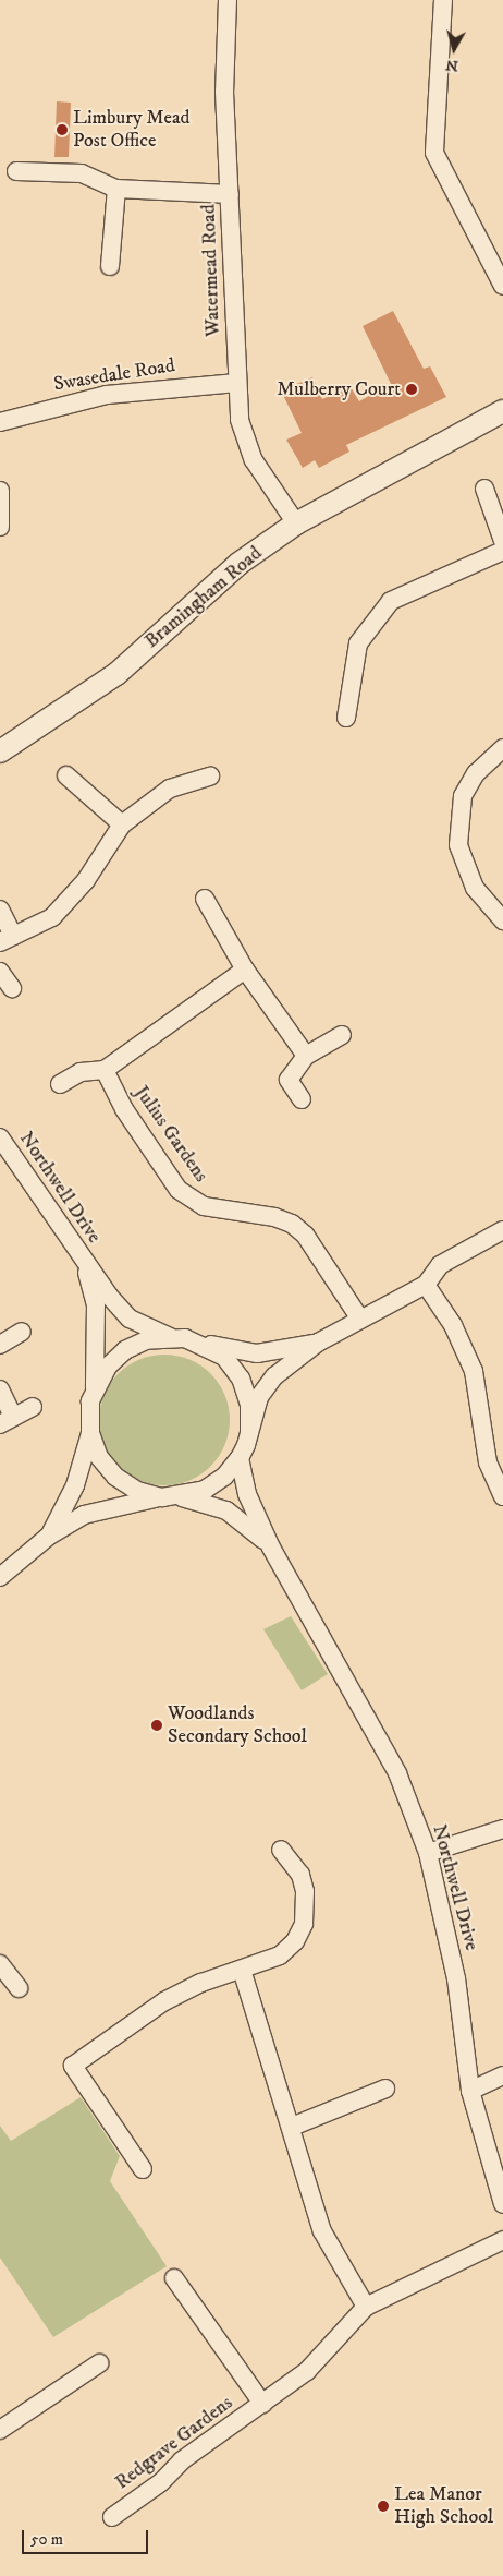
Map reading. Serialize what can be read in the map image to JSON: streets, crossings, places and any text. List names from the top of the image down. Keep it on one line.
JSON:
{"streets":{"street":["Watermead Road","Swasedale Road","Bramingham Road","Julius Gardens","Northwell Drive","Redgrave Gardens"]},"crossings":[["Watermead Road","Swasedale Road"],["Watermead Road","Bramingham Road"]],"places":["Limbury Mead Post Office","Mulberry Court","Woodlands Secondary School","Lea Manor High School"],"scale_bar":"50 m","north":"bottom"}
